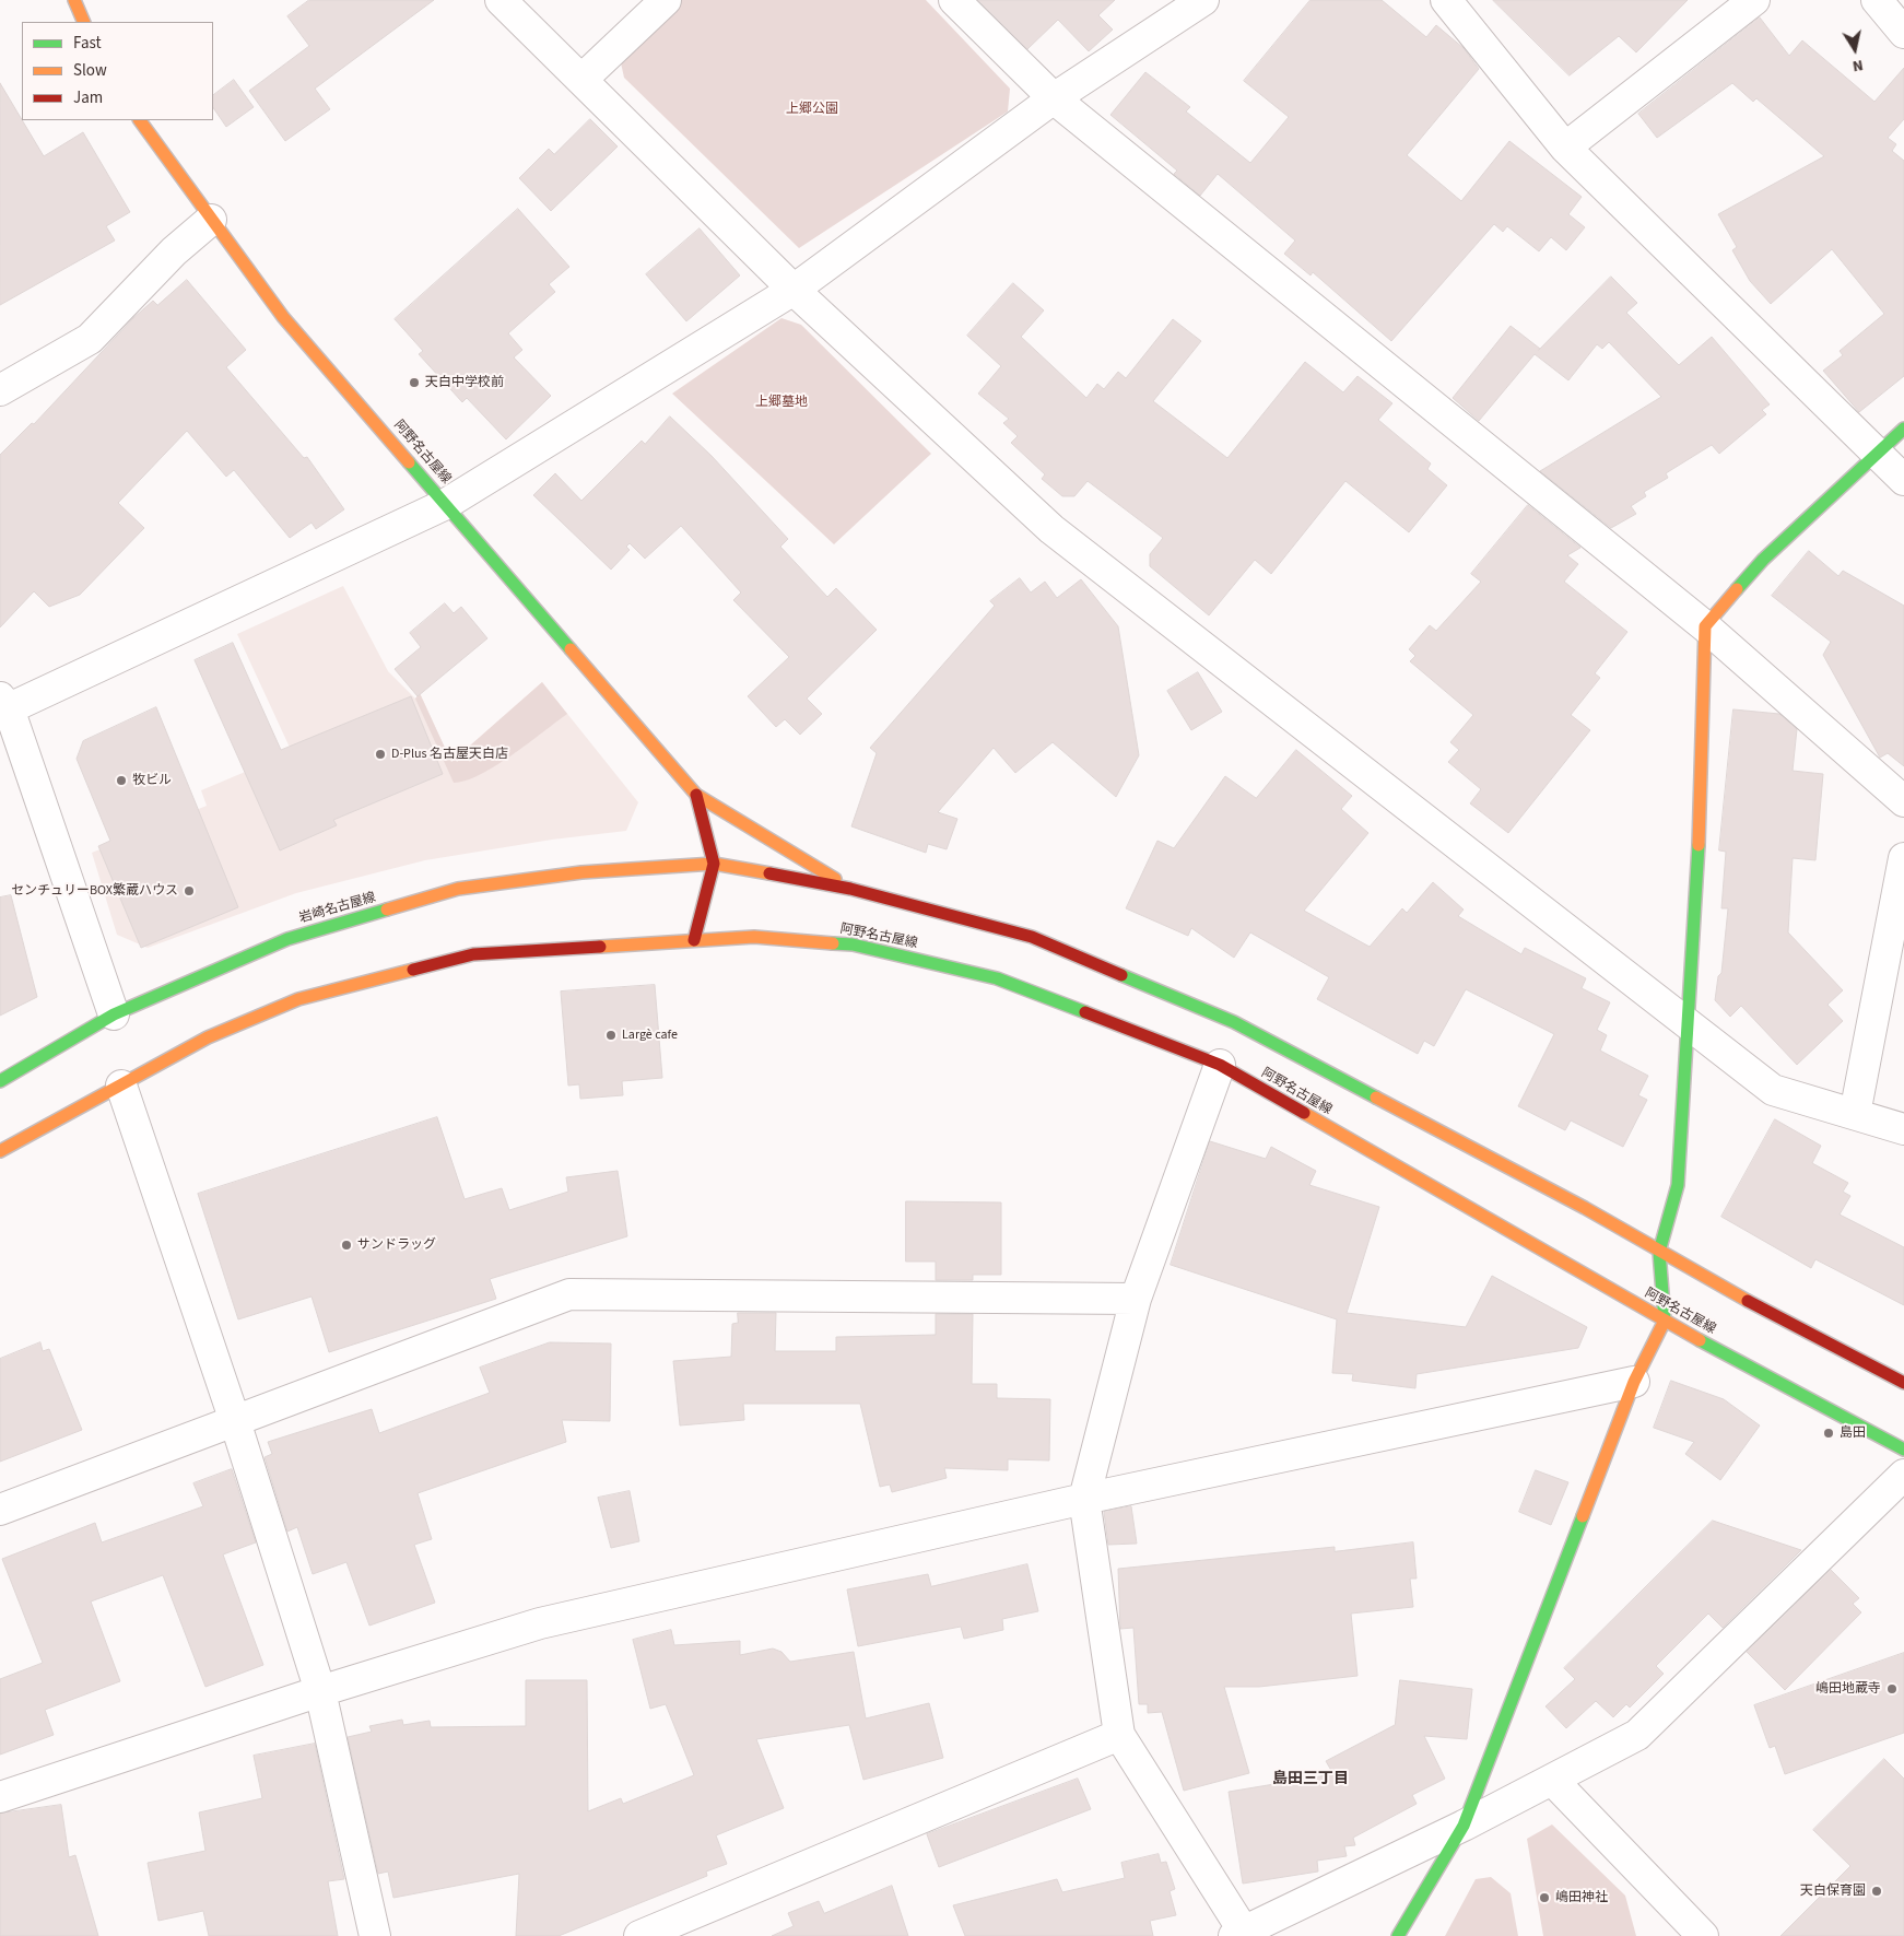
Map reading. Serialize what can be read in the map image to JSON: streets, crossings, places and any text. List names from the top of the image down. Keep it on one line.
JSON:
{"streets":{"main road":["阿野名古屋線","岩崎名古屋線"]},"crossings":[["阿野名古屋線","岩崎名古屋線"]],"districts":["島田三丁目"],"parks":["上郷公園","上郷墓地"],"places":["天白中学校前","D-Plus 名古屋天白店","牧ビル","センチュリーBOX繁蔵ハウス","Largè cafe","サンドラッグ","島田","嶋田地蔵寺","天白保育園","嶋田神社"],"legend":["Fast","Slow","Jam"],"north":"bottom"}
